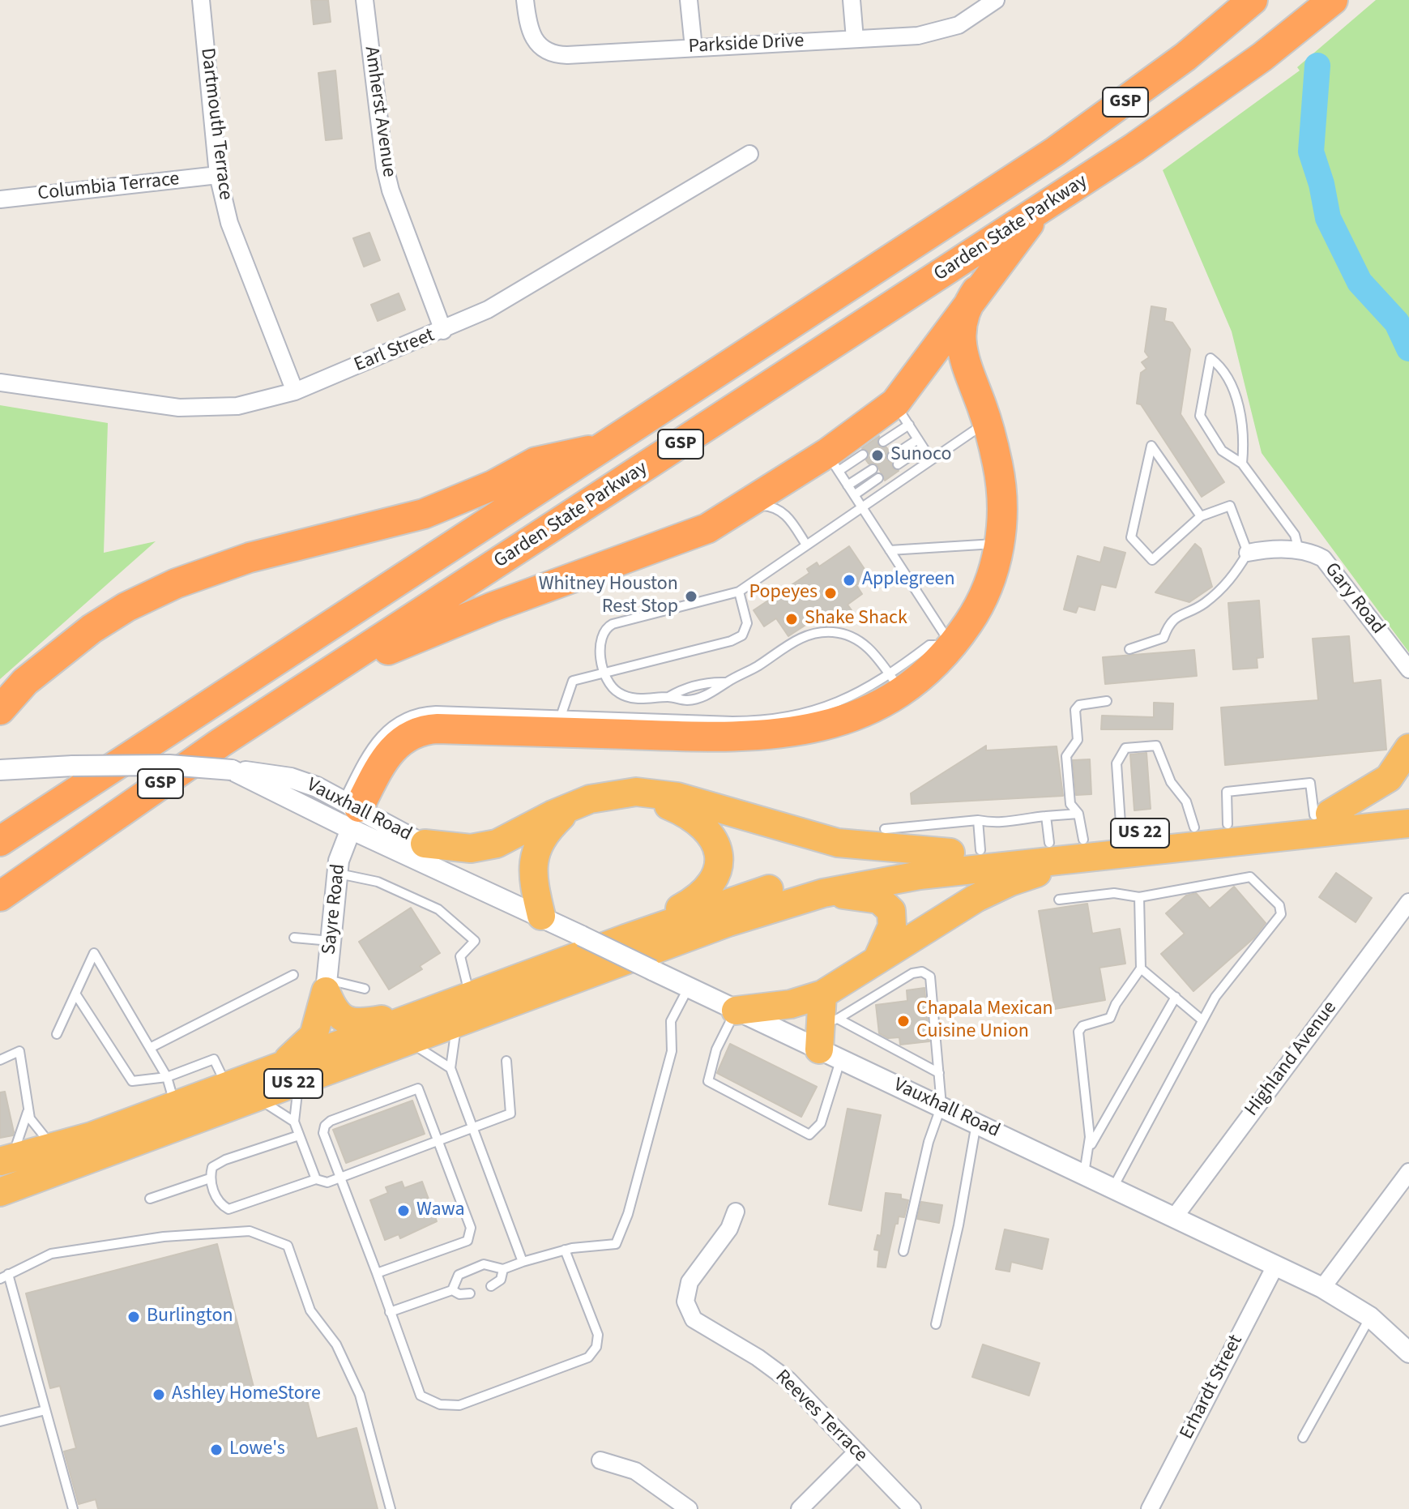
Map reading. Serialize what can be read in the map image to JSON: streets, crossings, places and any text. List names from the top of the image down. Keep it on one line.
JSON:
{"streets":{"highway":["GSP","Garden State Parkway","US 22"],"street":["Parkside Drive","Amherst Avenue","Dartmouth Terrace","Columbia Terrace","Earl Street","Gary Road","Vauxhall Road","Sayre Road","Highland Avenue","Erhardt Street","Reeves Terrace"]},"crossings":[["Amherst Avenue","Earl Street"],["Dartmouth Terrace","Columbia Terrace"],["Dartmouth Terrace","Earl Street"],["Vauxhall Road","Sayre Road"],["Vauxhall Road","Highland Avenue"],["Vauxhall Road","Erhardt Street"]],"places":["Sunoco","Applegreen","Popeyes","Whitney Houston Rest Stop","Shake Shack","Chapala Mexican Cuisine Union","Wawa","Burlington","Ashley HomeStore","Lowe's"]}
